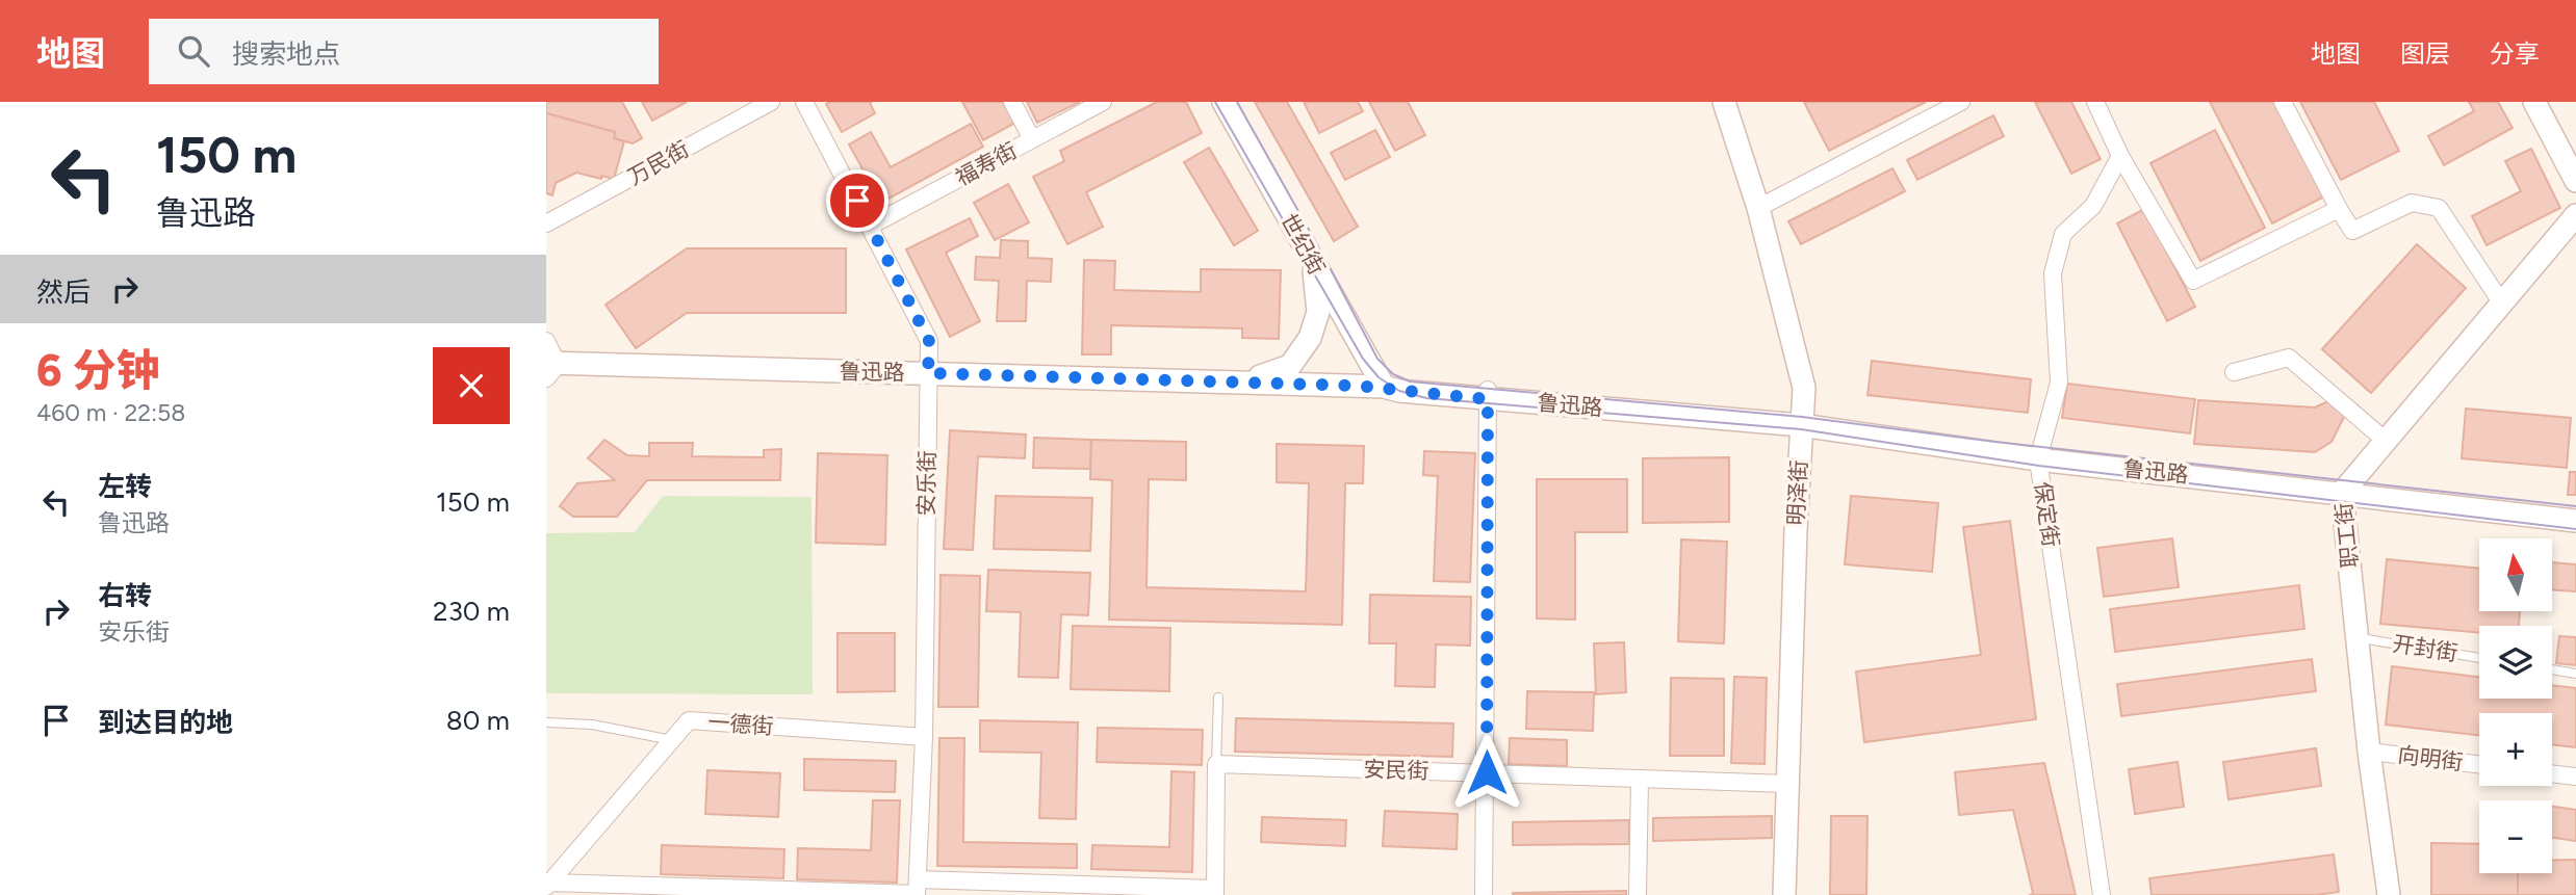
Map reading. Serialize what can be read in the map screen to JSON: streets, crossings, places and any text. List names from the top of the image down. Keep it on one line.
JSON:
{"streets":{"main road":["世纪街","鲁迅路","明泽街","职工街"],"street":["万民街","福寿街","安乐街","保定街","一德街","向明街","安民街"],"lane":["开封街"]},"crossings":[["福寿街","安乐街"],["世纪街","鲁迅路"],["鲁迅路","安乐街"],["鲁迅路","明泽街"],["鲁迅路","保定街"],["鲁迅路","职工街"],["安乐街","一德街"],["明泽街","安民街"],["职工街","开封街"],["职工街","向明街"]],"north":"top","page":{"header":"地图","search":"搜索地点","nav":["地图","图层","分享"],"turn":["150 m","鲁迅路"],"then":"然后","heading":["6 分钟","460 m · 22:58"],"list":[{"name":"左转","note":"鲁迅路","value":"150 m"},{"name":"右转","note":"安乐街","value":"230 m"},{"name":"到达目的地","value":"80 m"}],"map_buttons":["+","−"]}}
